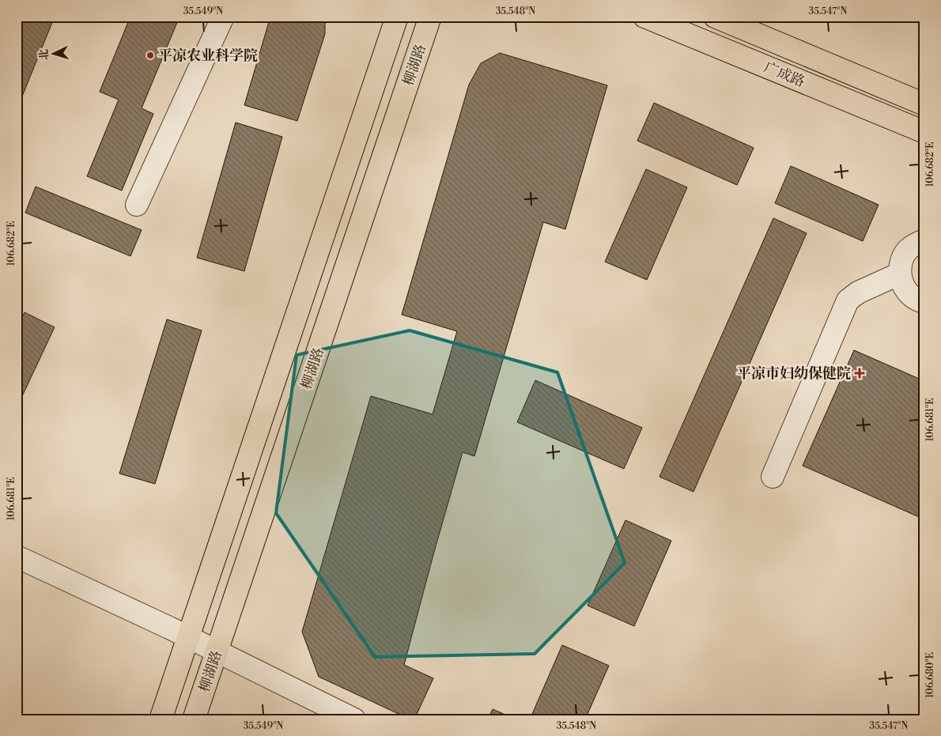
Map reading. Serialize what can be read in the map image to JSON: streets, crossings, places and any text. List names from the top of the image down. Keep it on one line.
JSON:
{"streets":{"main road":["柳湖路","广成路"]},"places":{"other":["平凉农业科学院"],"health":["平凉市妇幼保健院"]},"north":"left","coordinates":["35.549°N","35.548°N","35.547°N","106.682°E","106.681°E","106.680°E"]}
